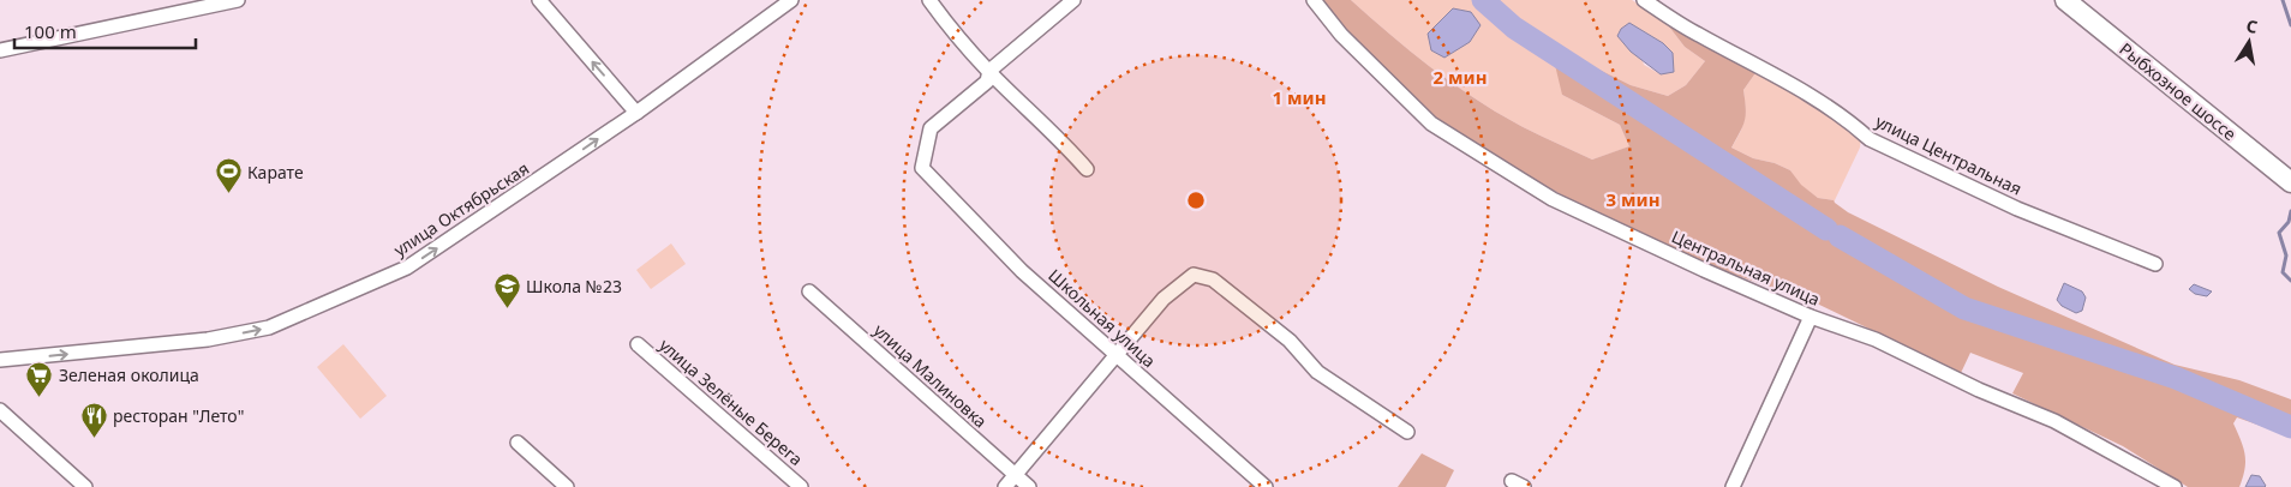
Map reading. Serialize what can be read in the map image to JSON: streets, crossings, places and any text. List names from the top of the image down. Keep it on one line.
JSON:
{"streets":{"main road":["Рыбхозное шоссе"],"street":["улица Центральная","улица Октябрьская","Центральная улица","Школьная улица","улица Малиновка","улица Зелёные Берега"]},"one_way":["улица Октябрьская"],"places":{"sports":["Карате"],"school or university":["Школа №23"],"supermarket":["Зеленая околица"],"restaurant":["ресторан \"Лето\""]},"scale_bar":"100 m","north":"top","rings":["2 мин","1 мин","3 мин"]}
